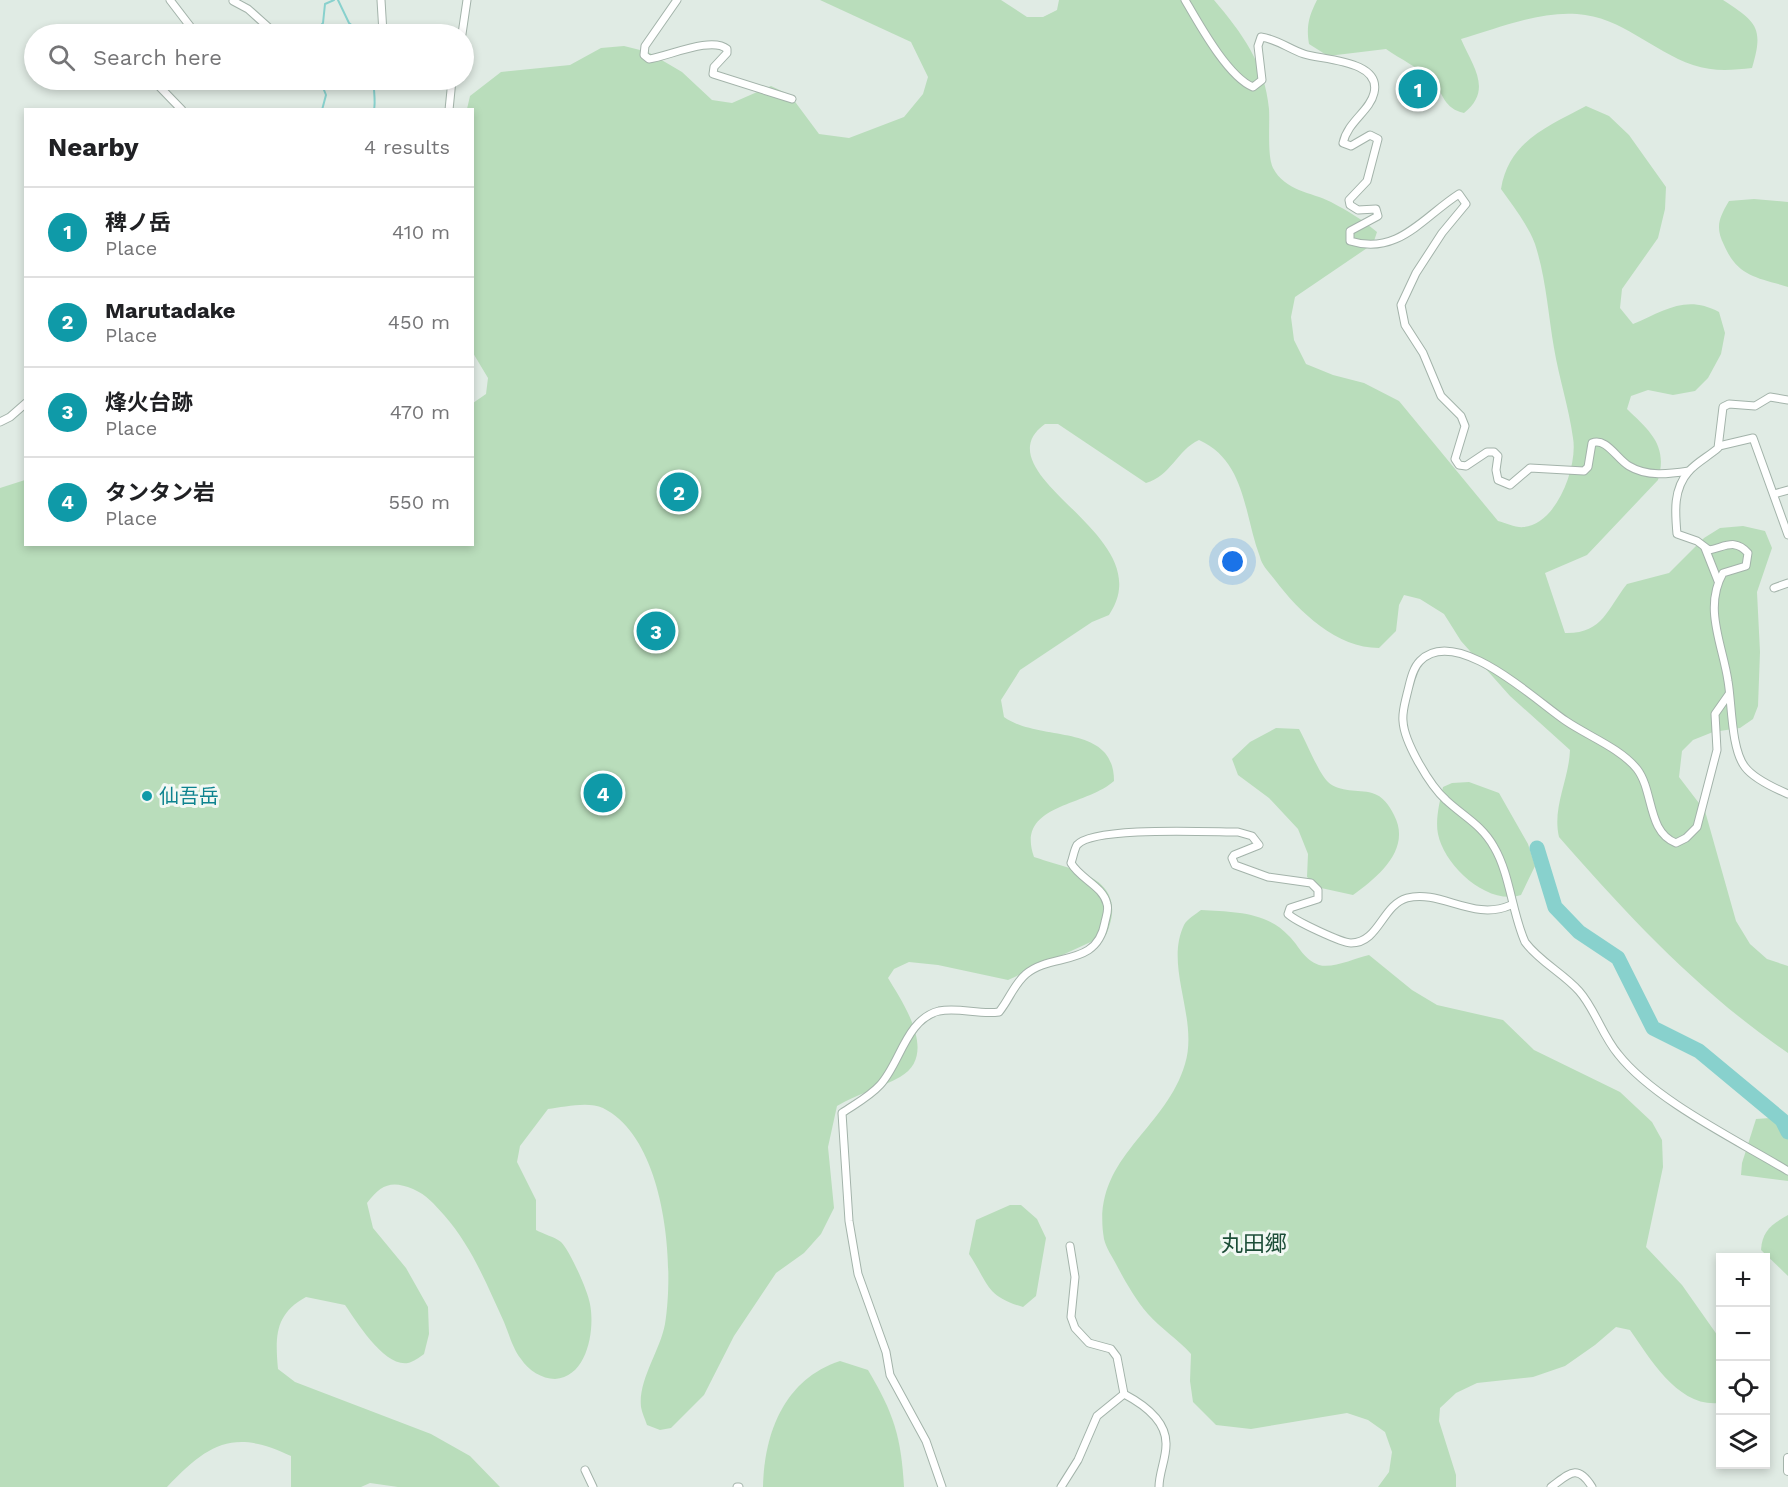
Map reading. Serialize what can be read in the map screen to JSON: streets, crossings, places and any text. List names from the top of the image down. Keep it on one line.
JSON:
{"districts":["丸田郷"],"places":["仙吾岳"],"page":{"search":"Search here","pins":["1","2","3","4"],"heading":["Nearby","4 results"],"list":[{"mark":"1","name":"稗ノ岳","note":"Place","value":"410 m"},{"mark":"2","name":"Marutadake","note":"Place","value":"450 m"},{"mark":"3","name":"烽火台跡","note":"Place","value":"470 m"},{"mark":"4","name":"タンタン岩","note":"Place","value":"550 m"}],"map_buttons":["+","−"]}}
